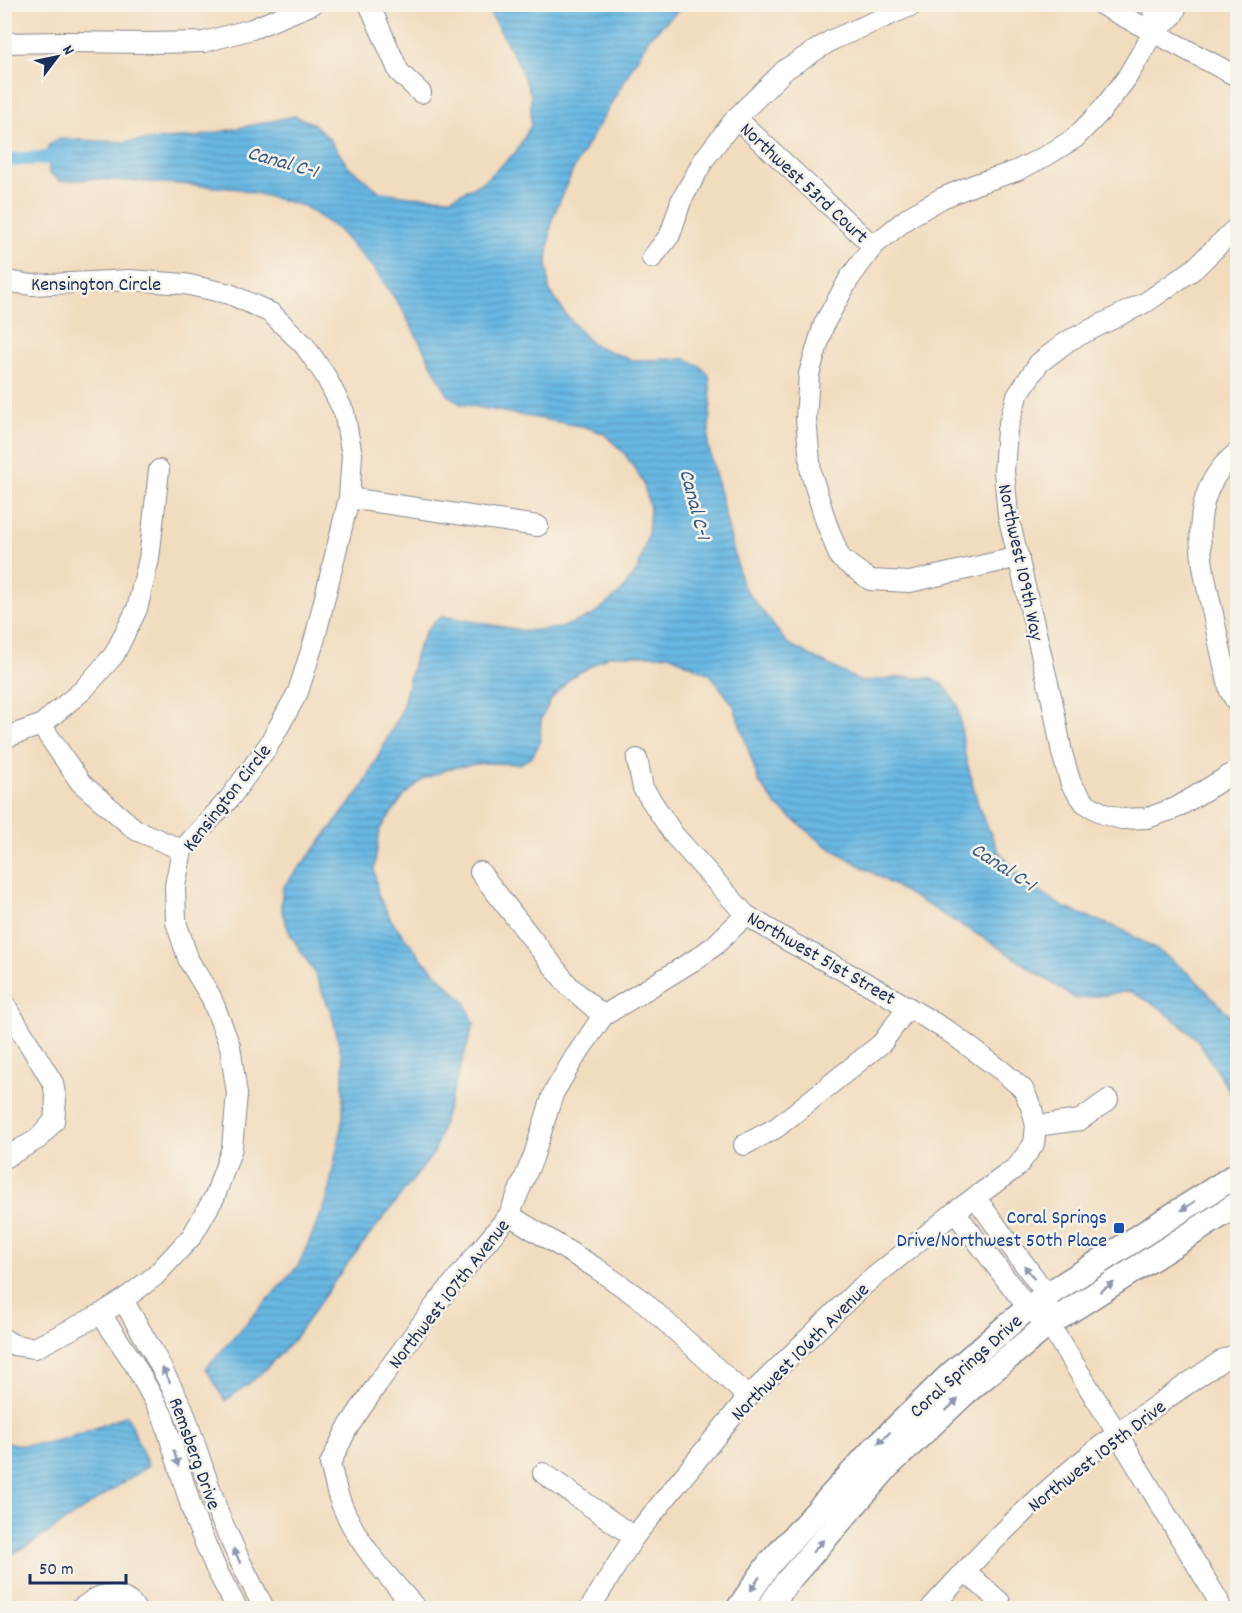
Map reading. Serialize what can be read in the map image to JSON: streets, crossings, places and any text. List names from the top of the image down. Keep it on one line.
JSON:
{"streets":{"main road":["Coral Springs Drive"],"street":["Northwest 53rd Court","Kensington Circle","Northwest 109th Way","Northwest 51st Street","Northwest 107th Avenue","Northwest 106th Avenue","Remsberg Drive","Northwest 105th Drive"]},"crossings":[["Kensington Circle","Remsberg Drive"],["Northwest 51st Street","Northwest 107th Avenue"],["Northwest 51st Street","Northwest 106th Avenue"]],"water":["Canal C-1"],"places":{"transit":["Coral Springs Drive/Northwest 50th Place"]},"scale_bar":"50 m","north":"top right"}
